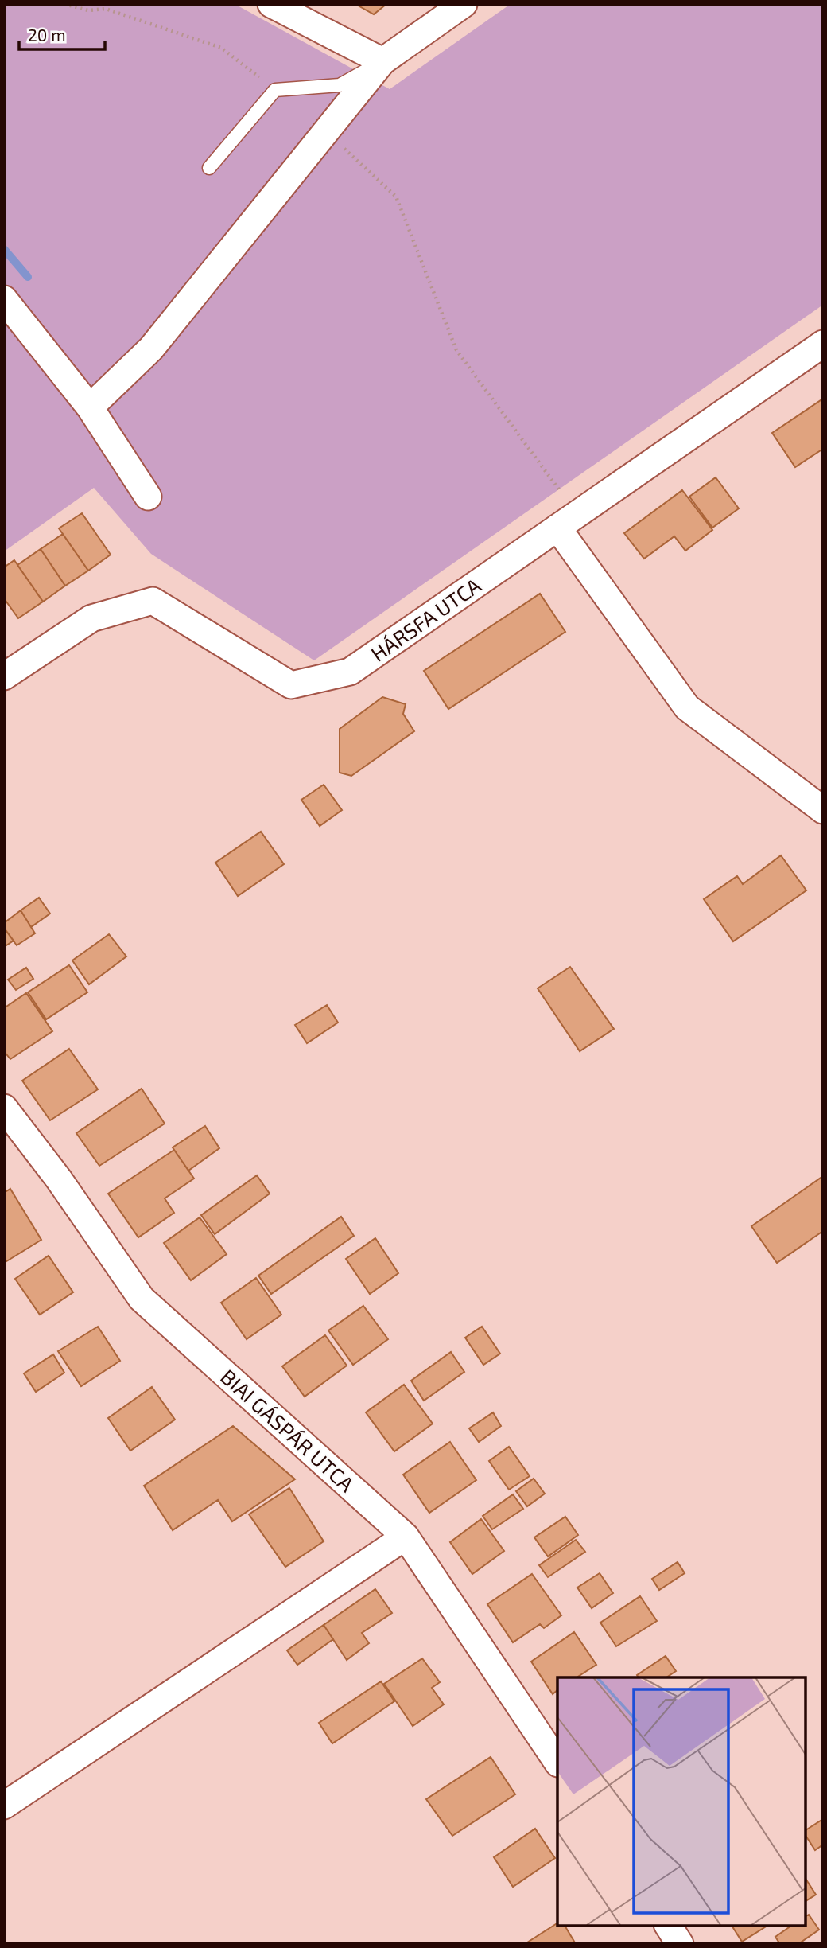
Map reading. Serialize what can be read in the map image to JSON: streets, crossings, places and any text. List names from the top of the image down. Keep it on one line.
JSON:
{"streets":{"street":["HÁRSFA UTCA","BIAI GÁSPÁR UTCA"]},"scale_bar":"20 m"}
